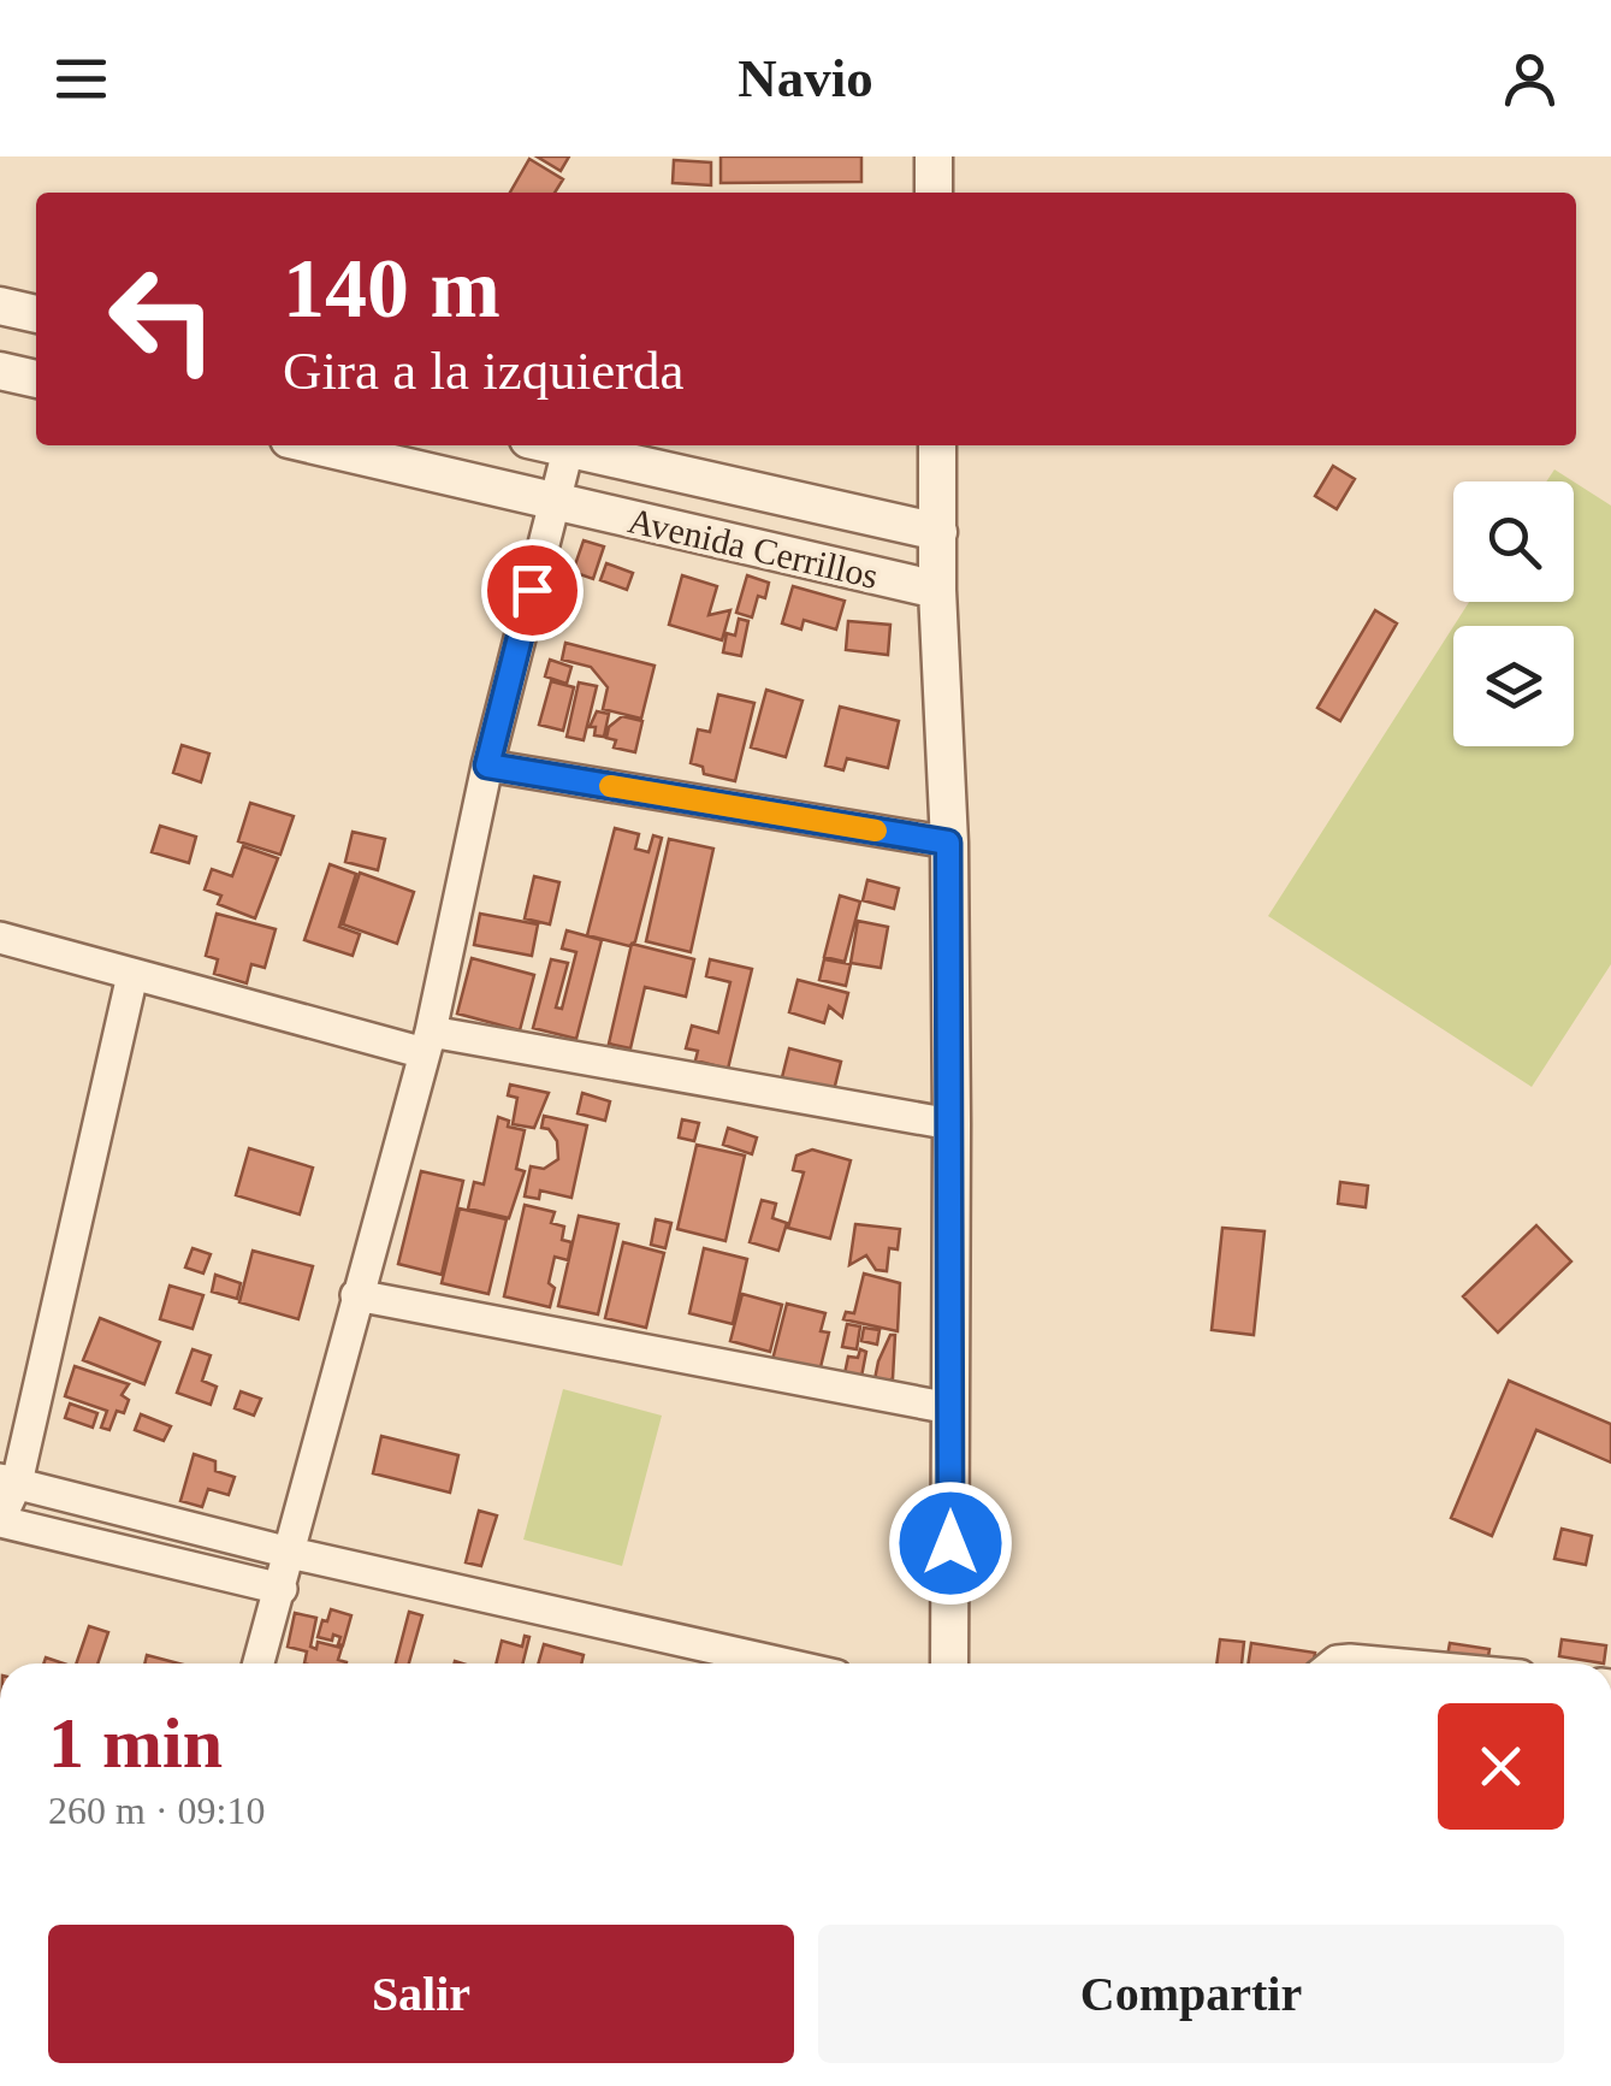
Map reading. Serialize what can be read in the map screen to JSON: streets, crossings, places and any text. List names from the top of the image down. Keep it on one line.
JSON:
{"streets":{"street":["Avenida Cerrillos"]},"page":{"header":"Navio","turn":["140 m","Gira a la izquierda"],"heading":["1 min","260 m · 09:10"],"buttons":["Salir","Compartir"]}}
